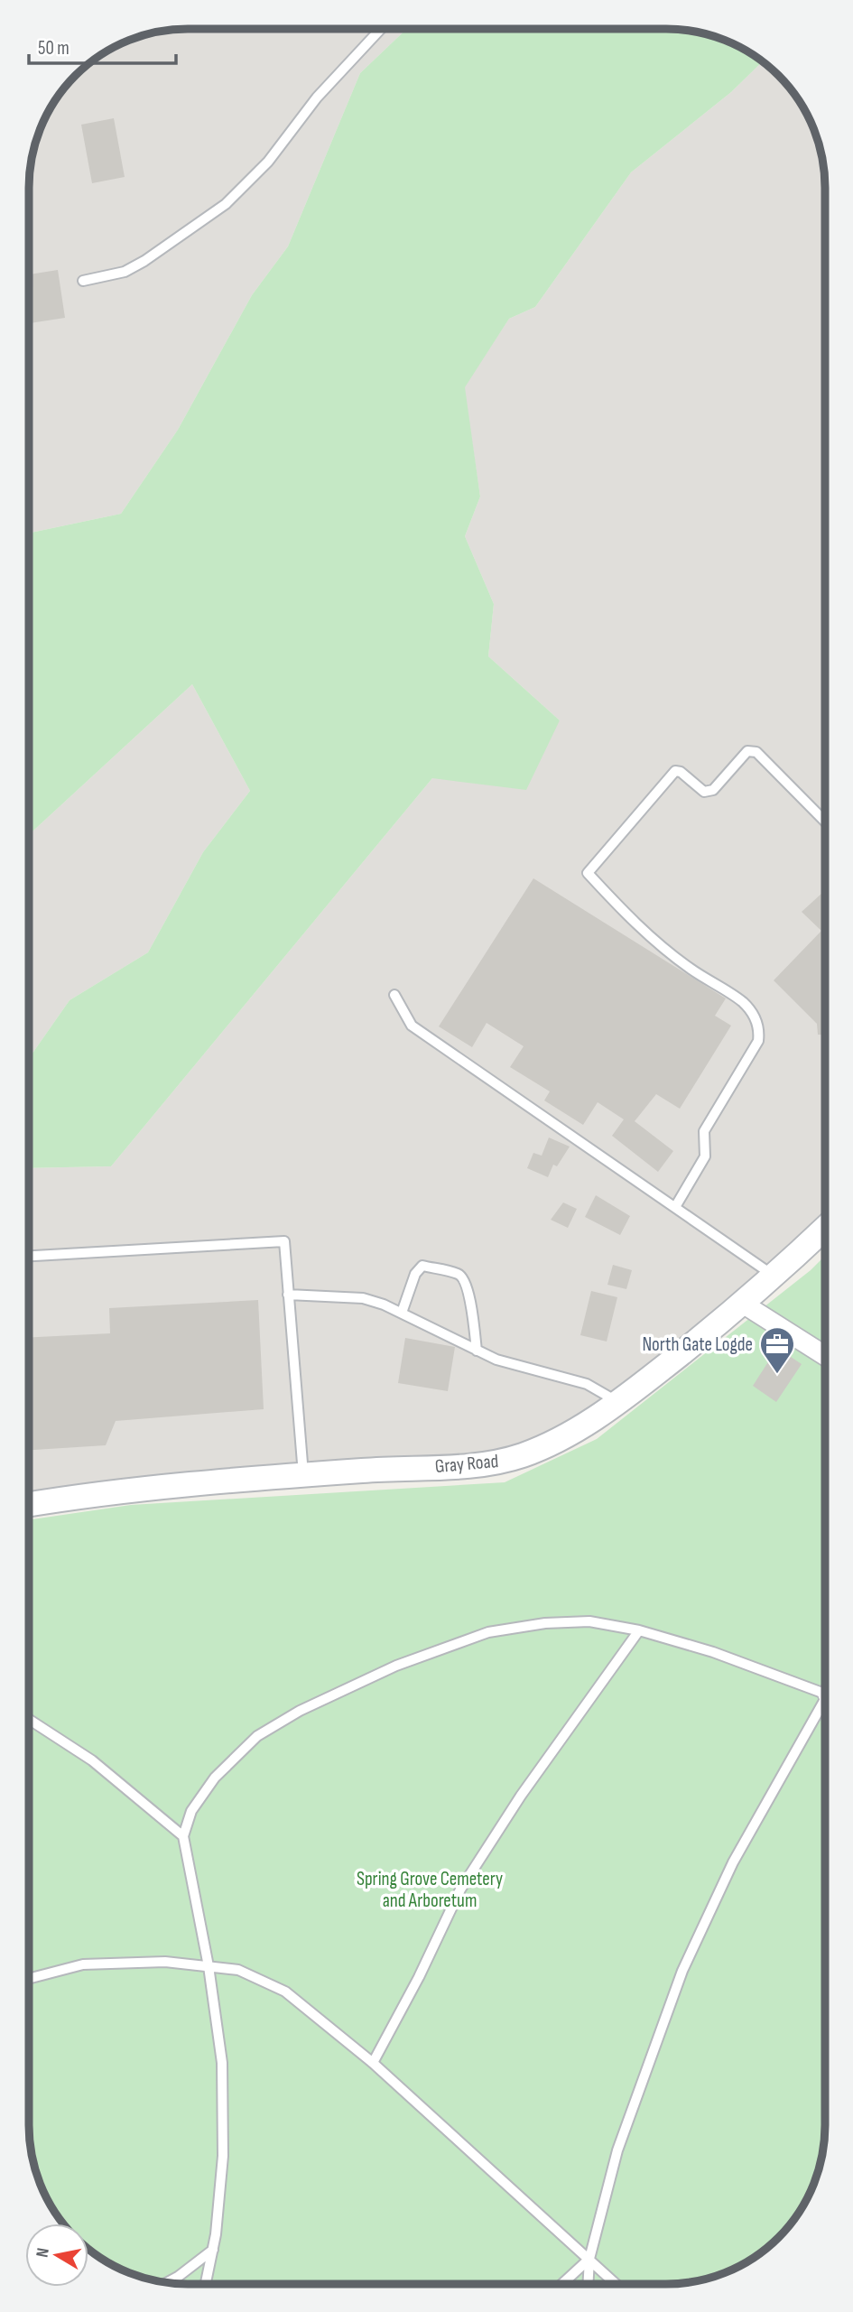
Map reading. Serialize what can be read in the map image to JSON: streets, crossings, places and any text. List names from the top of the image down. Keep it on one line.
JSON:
{"streets":{"street":["Gray Road"]},"parks":["Spring Grove Cemetery and Arboretum"],"places":{"office":["North Gate Logde"]},"scale_bar":"50 m","north":"left"}
